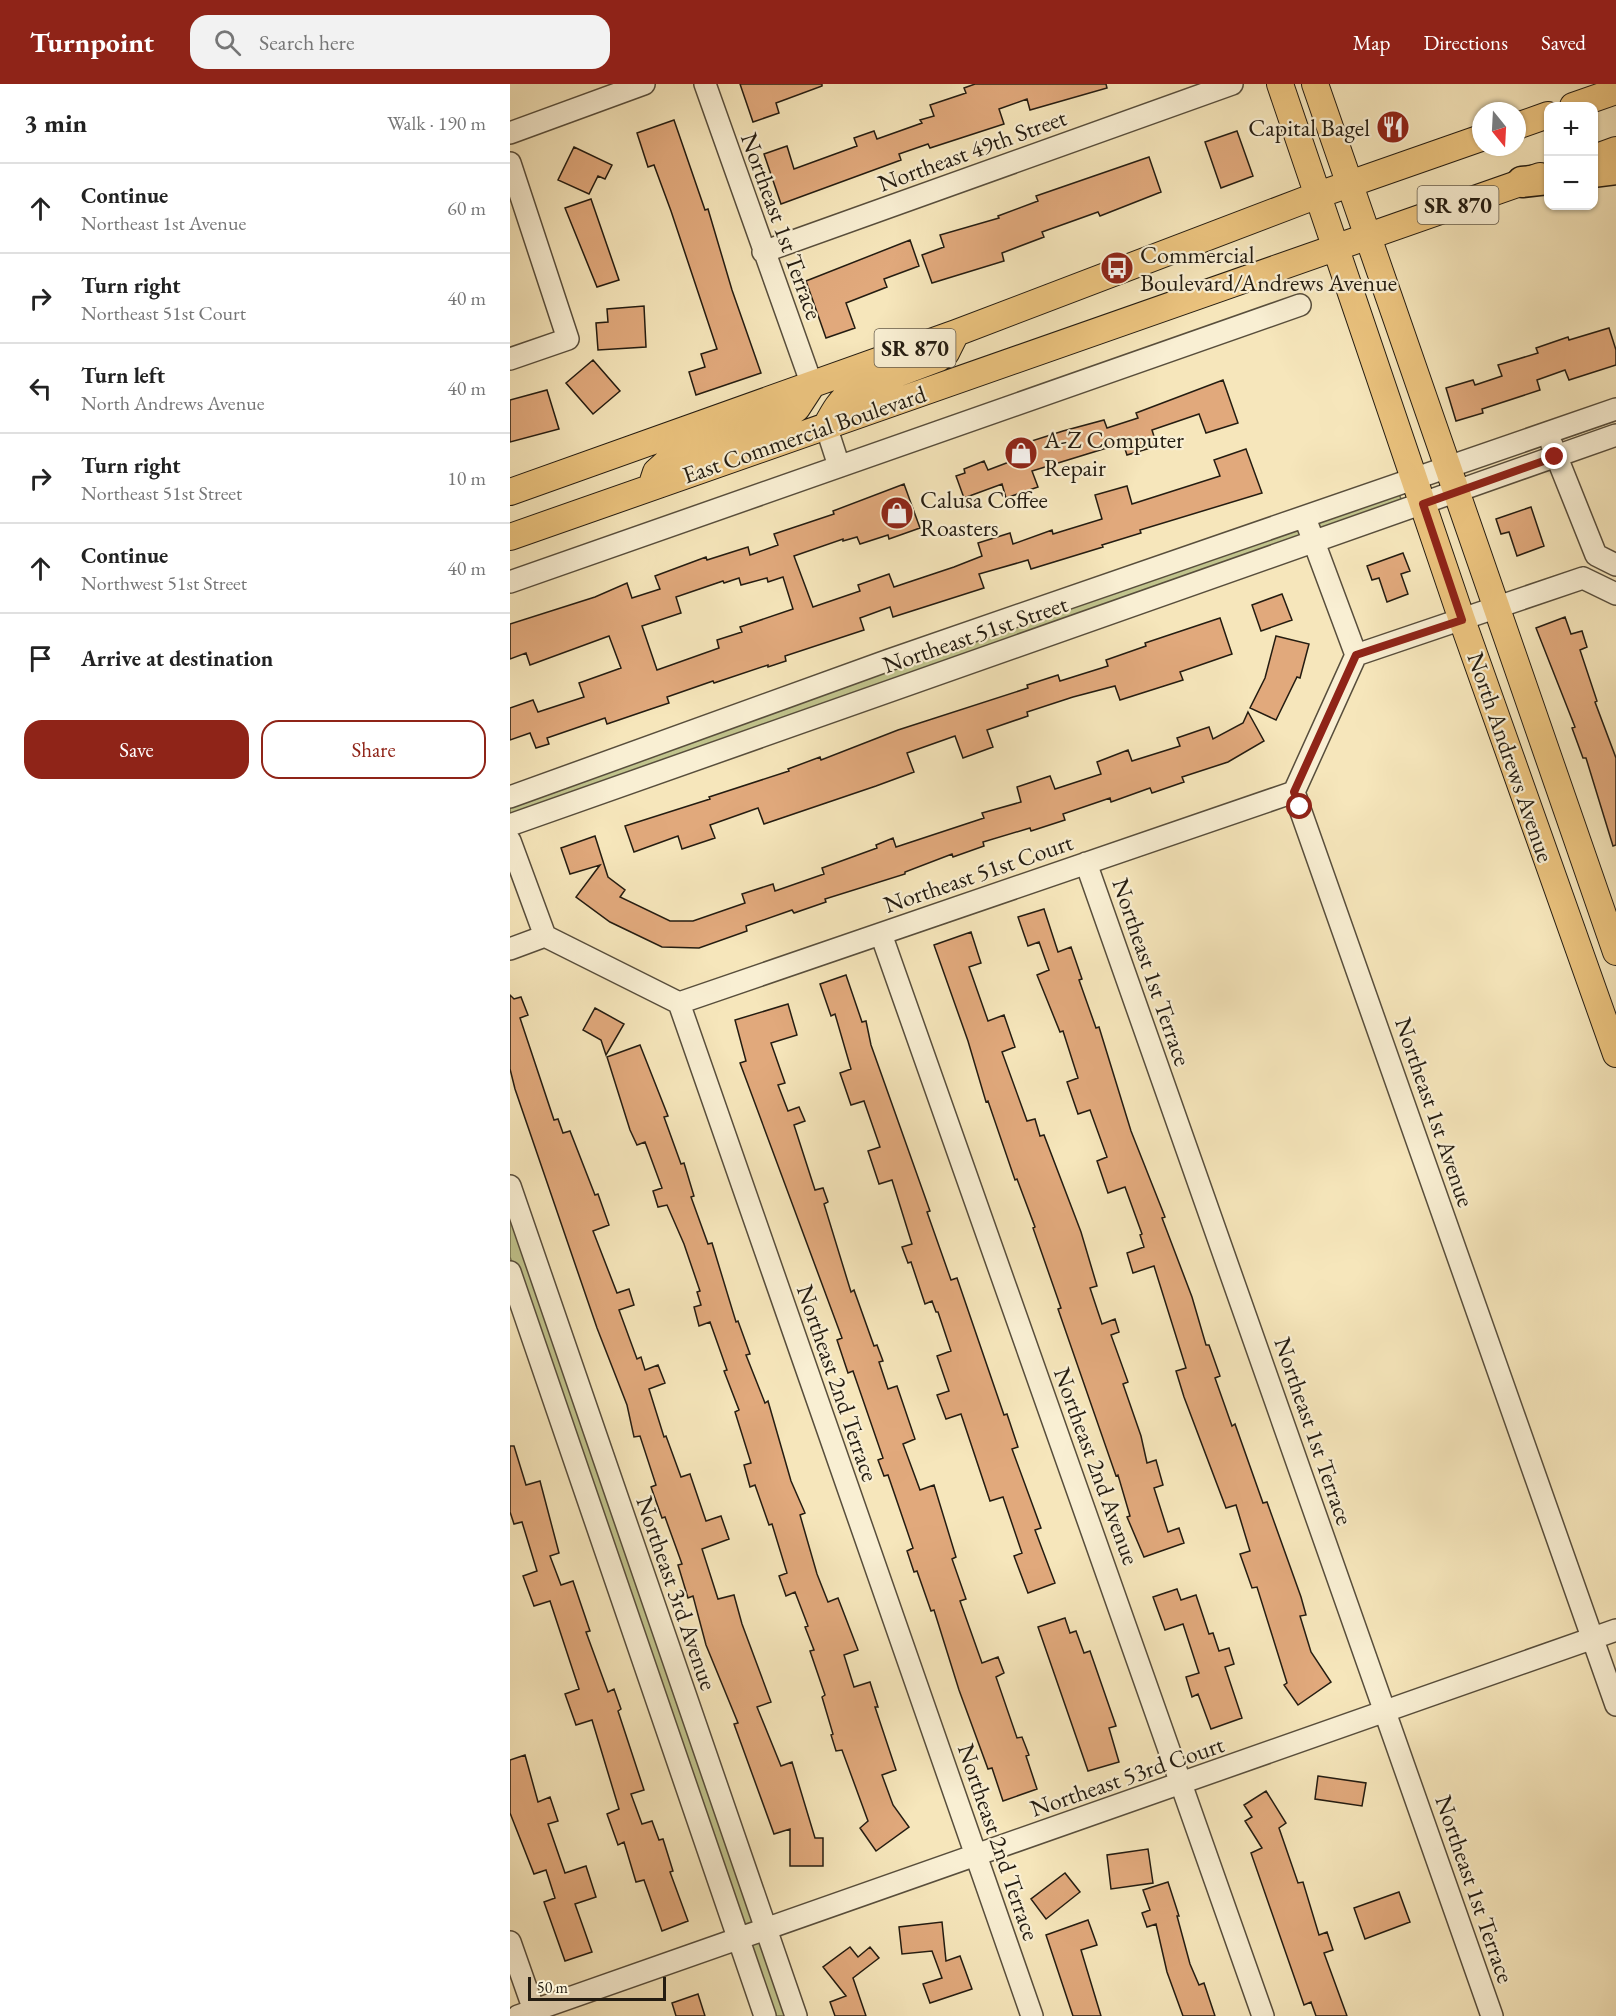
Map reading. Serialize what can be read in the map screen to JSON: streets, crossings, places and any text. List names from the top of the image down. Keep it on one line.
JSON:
{"streets":{"main road":["SR 870","East Commercial Boulevard","North Andrews Avenue"],"street":["Northeast 49th Street","Northeast 1st Terrace","Northeast 51st Street","Northeast 51st Court","Northeast 1st Avenue","Northeast 2nd Terrace","Northeast 2nd Avenue","Northeast 3rd Avenue","Northeast 53rd Court"]},"crossings":[["Northeast 49th Street","Northeast 1st Terrace"],["SR 870","East Commercial Boulevard"],["SR 870","North Andrews Avenue"],["Northeast 1st Terrace","East Commercial Boulevard"],["Northeast 1st Terrace","Northeast 51st Court"],["Northeast 1st Terrace","Northeast 53rd Court"],["East Commercial Boulevard","North Andrews Avenue"],["Northeast 51st Street","North Andrews Avenue"],["Northeast 51st Court","Northeast 1st Avenue"],["Northeast 51st Court","Northeast 2nd Terrace"],["Northeast 51st Court","Northeast 2nd Avenue"],["Northeast 1st Avenue","Northeast 53rd Court"],["Northeast 2nd Terrace","Northeast 53rd Court"],["Northeast 2nd Avenue","Northeast 53rd Court"],["Northeast 3rd Avenue","Northeast 53rd Court"]],"places":{"restaurant":["Capital Bagel"],"bus stop":["Commercial Boulevard/Andrews Avenue"],"shop":["A-Z Computer Repair","Calusa Coffee Roasters"]},"scale_bar":"50 m","north":"bottom","page":{"header":"Turnpoint","search":"Search here","nav":["Map","Directions","Saved"],"heading":["3 min","Walk · 190 m"],"map_buttons":["+","−"],"list":[["Continue","Northeast 1st Avenue","60 m"],["Turn right","Northeast 51st Court","40 m"],["Turn left","North Andrews Avenue","40 m"],["Turn right","Northeast 51st Street","10 m"],["Continue","Northwest 51st Street","40 m"],"Arrive at destination"],"buttons":["Save","Share"],"scale":"50 m"}}
